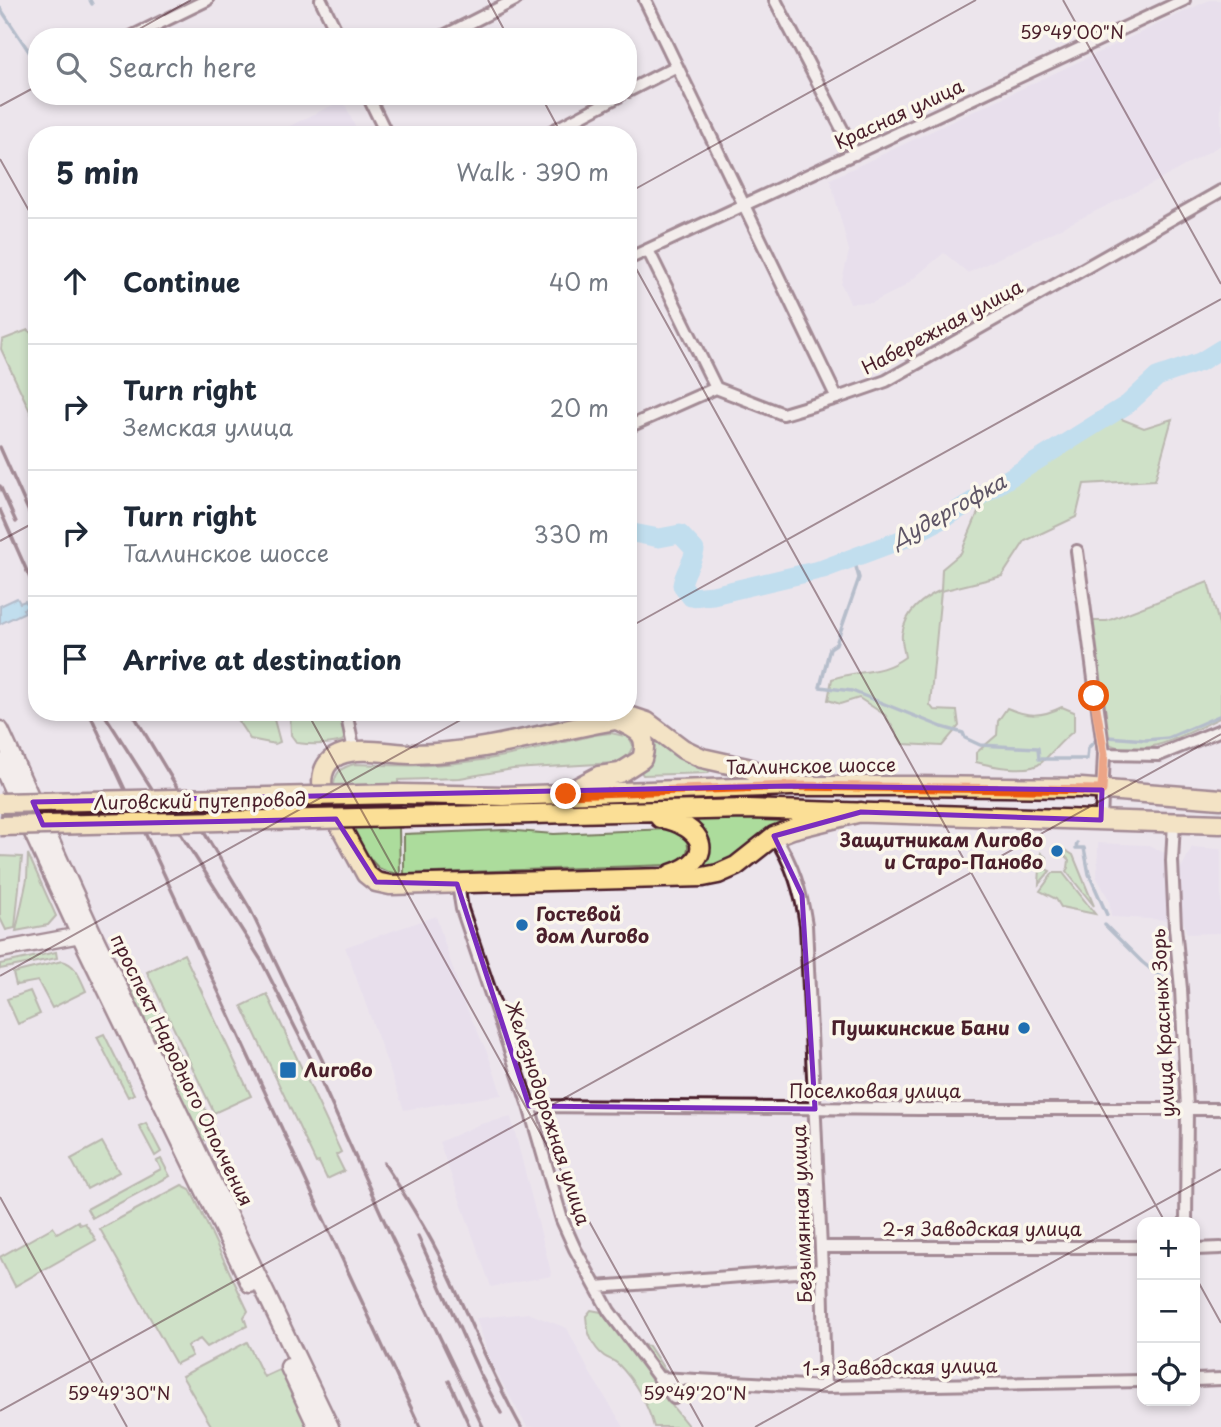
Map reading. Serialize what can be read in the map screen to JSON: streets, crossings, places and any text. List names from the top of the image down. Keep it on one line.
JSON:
{"streets":{"main road":["Таллинское шоссе","Лиговский путепровод","проспект Народного Ополчения"],"street":["Красная улица","Набережная улица","улица Красных Зорь","Поселковая улица","Железнодорожная улица","Безымянная улица","2-я Заводская улица","1-я Заводская улица"]},"crossings":[["Таллинское шоссе","Лиговский путепровод"],["улица Красных Зорь","Поселковая улица"],["Поселковая улица","Железнодорожная улица"],["Поселковая улица","Безымянная улица"],["Железнодорожная улица","1-я Заводская улица"],["Безымянная улица","2-я Заводская улица"],["Безымянная улица","1-я Заводская улица"]],"water":["Дудергофка"],"places":{"other":["Защитникам Лигово и Старо-Паново","Гостевой дом Лигово","Пушкинские Бани"],"transit":["Лигово"]},"page":{"search":"Search here","heading":["5 min","Walk · 390 m"],"list":[["Continue","40 m"],["Turn right","Земская улица","20 m"],["Turn right","Таллинское шоссе","330 m"],"Arrive at destination"],"map_buttons":["+","−"]},"coordinates":["59°49'00\"N","59°49'30\"N","59°49'20\"N"]}
